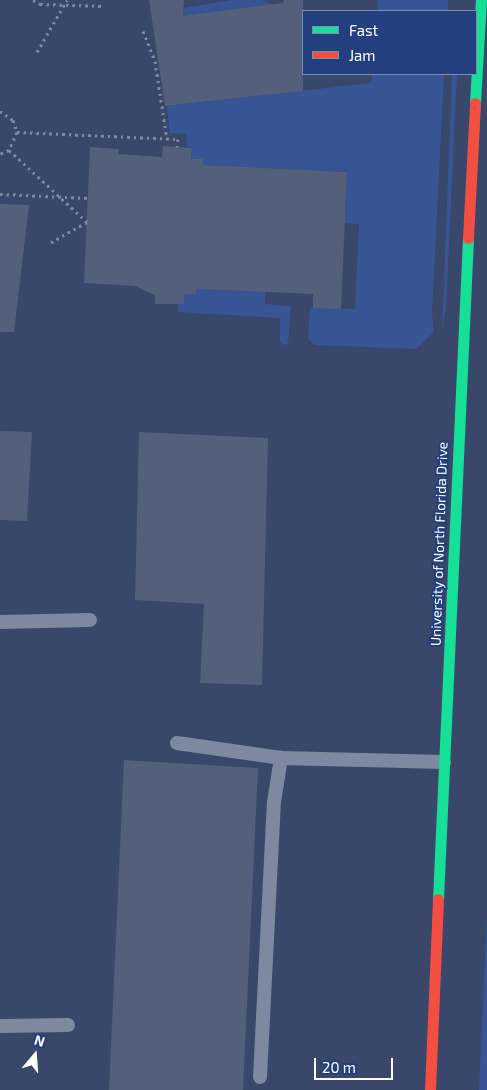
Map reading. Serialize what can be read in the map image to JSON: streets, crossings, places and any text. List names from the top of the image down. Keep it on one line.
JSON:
{"streets":{"street":["University of North Florida Drive"]},"legend":["Fast","Jam"],"scale_bar":"20 m","north":"top"}
